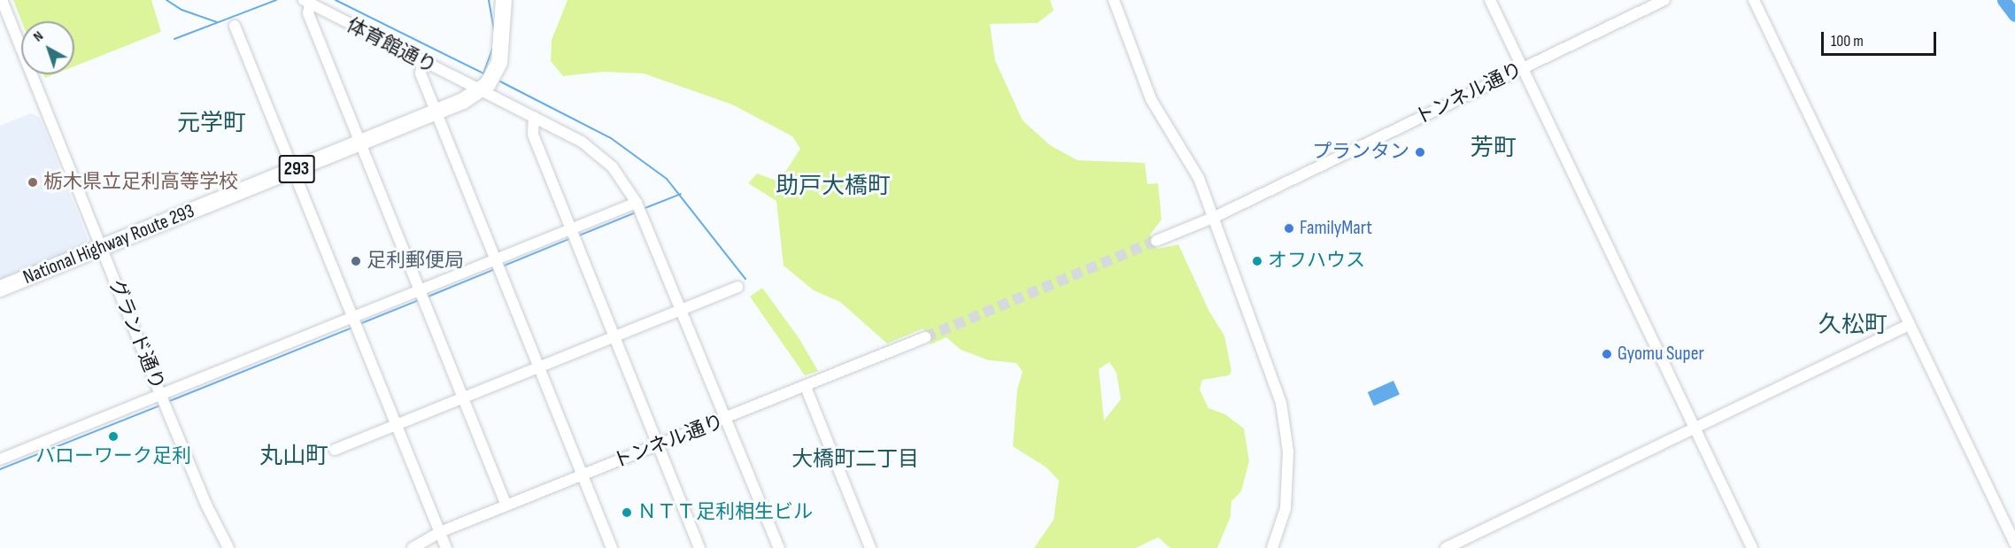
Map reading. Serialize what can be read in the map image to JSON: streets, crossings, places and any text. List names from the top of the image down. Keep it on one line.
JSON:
{"streets":{"highway":["293","National Highway Route 293"],"street":["体育館通り","トンネル通り","グランド通り"]},"crossings":[["体育館通り","トンネル通り"],["体育館通り","National Highway Route 293"],["National Highway Route 293","グランド通り"]],"districts":["元学町","芳町","助戸大橋町","久松町","丸山町","大橋町二丁目"],"places":["プランタン","栃木県立足利高等学校","FamilyMart","足利郵便局","オフハウス","Gyomu Super","ハローワーク足利","ＮＴＴ足利相生ビル"],"scale_bar":"100 m","north":"top left"}
